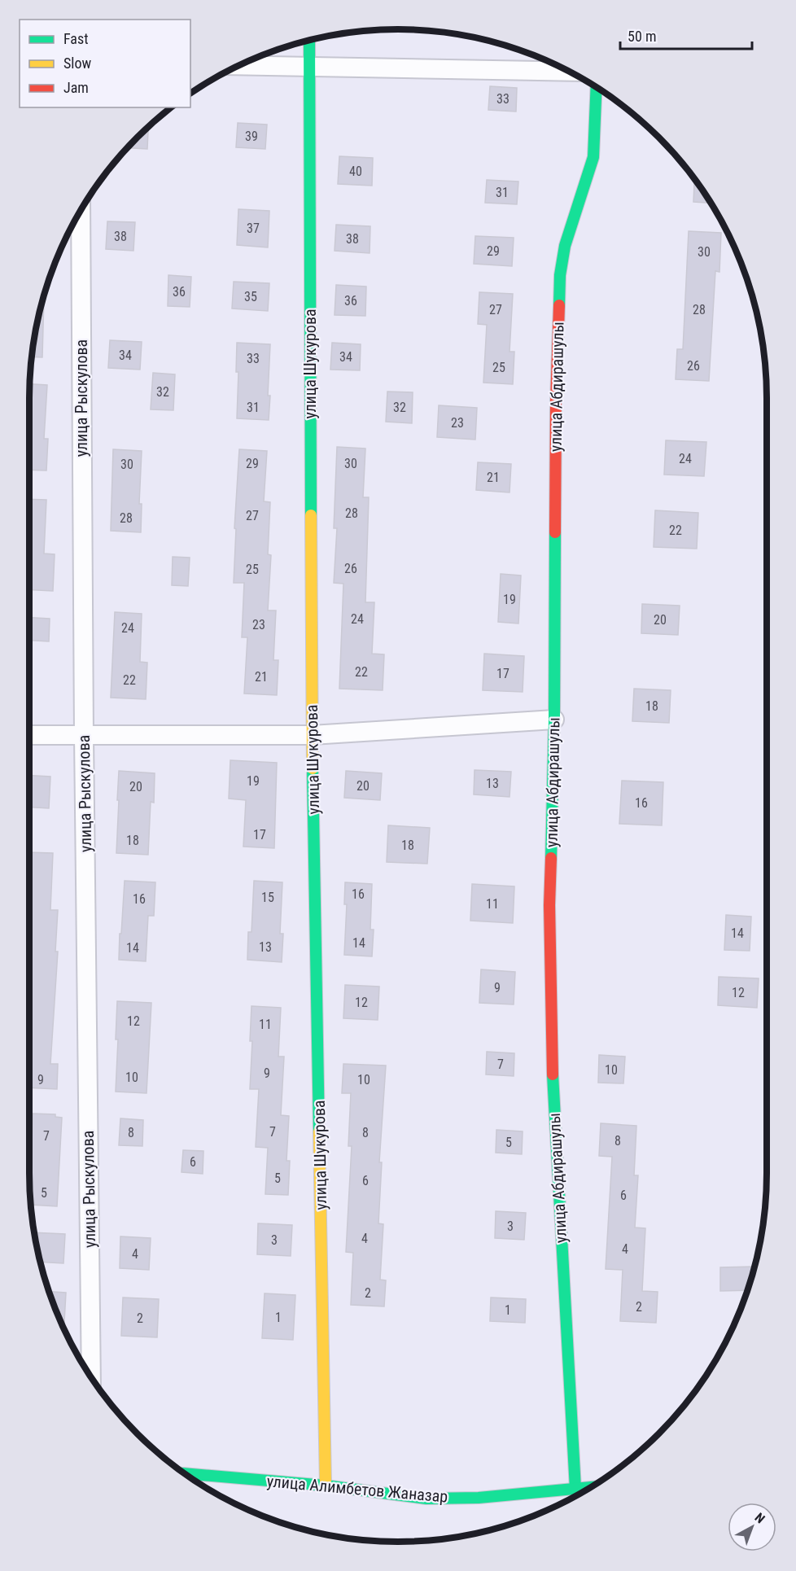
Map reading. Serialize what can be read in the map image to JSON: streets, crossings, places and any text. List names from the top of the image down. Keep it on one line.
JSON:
{"streets":{"street":["улица Шукурова","улица Абдирашулы","улица Рыскулова","улица Алимбетов Жаназар"]},"crossings":[["улица Шукурова","улица Алимбетов Жаназар"],["улица Абдирашулы","улица Алимбетов Жаназар"]],"house_numbers":["33","39","40","31","37","38","38","29","30","36","35","36","27","28","34","34","33","26","25","32","31","32","23","24","29","30","30","21","28","27","28","22","26","25","19","24","20","23","24","22","17","21","22","18","19","13","20","20","16","17","18","18","16","15","16","11","14","14","13","14","9","12","12","12","11","7","10","9","10","9","10","7","8","8","7","8","5","6","5","6","5","6","3","4","3","4","4","2","2","1","1","2"],"legend":["Fast","Slow","Jam"],"scale_bar":"50 m","north":"top right"}
